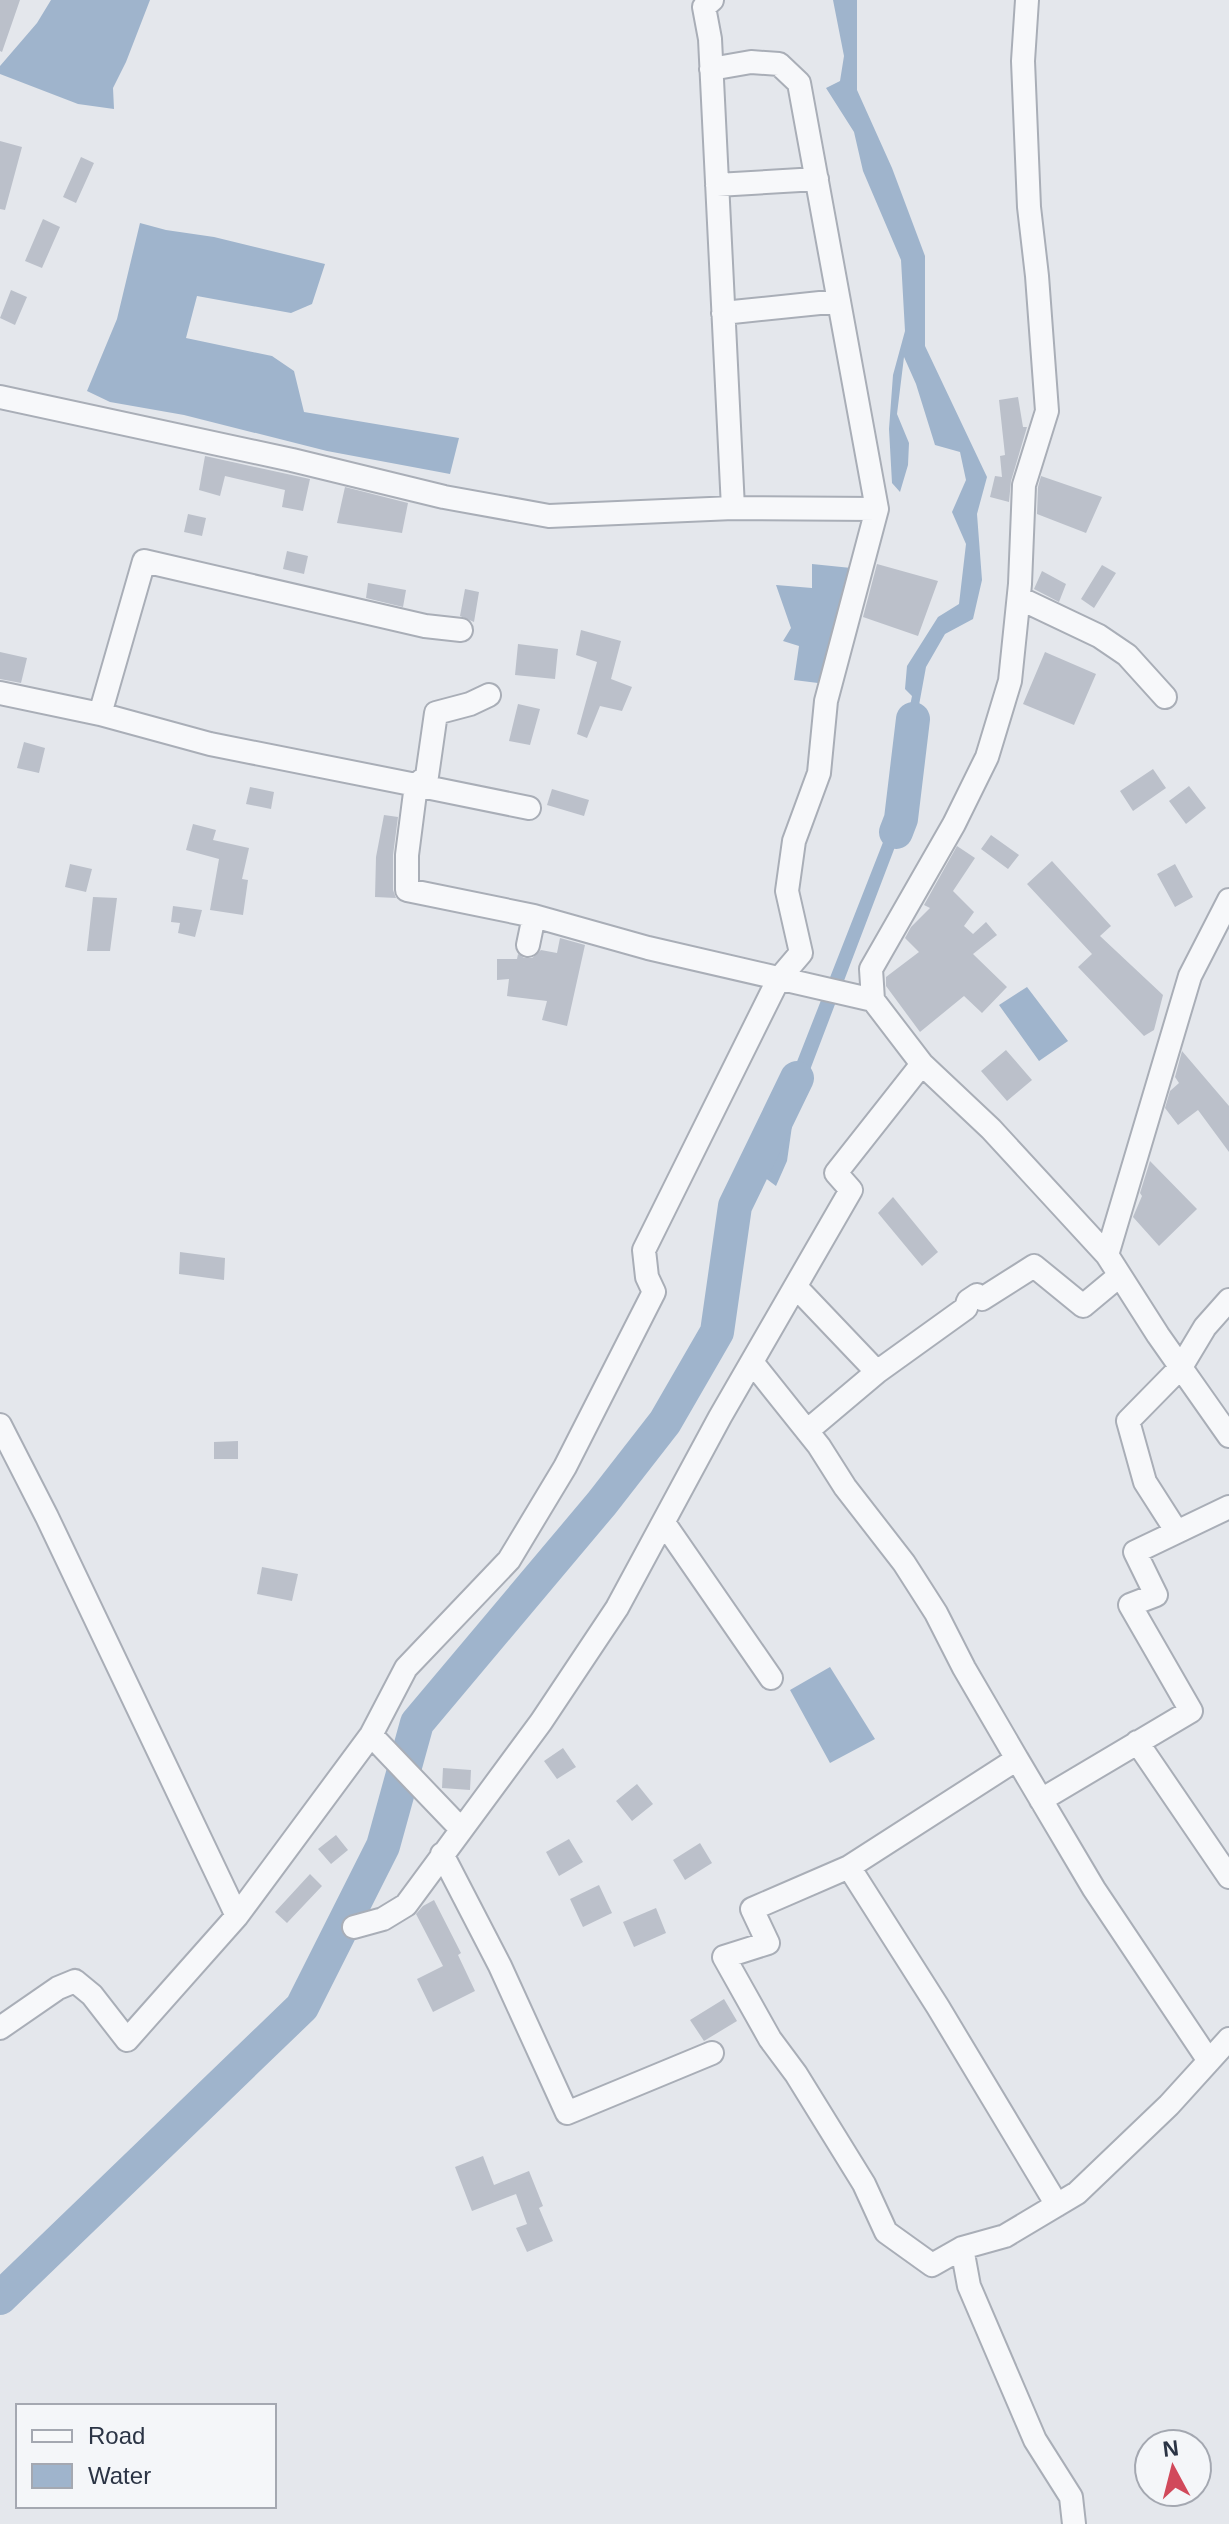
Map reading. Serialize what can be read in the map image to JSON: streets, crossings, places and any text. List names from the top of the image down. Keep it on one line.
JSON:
{"legend":["Road","Water"],"north":"top"}
